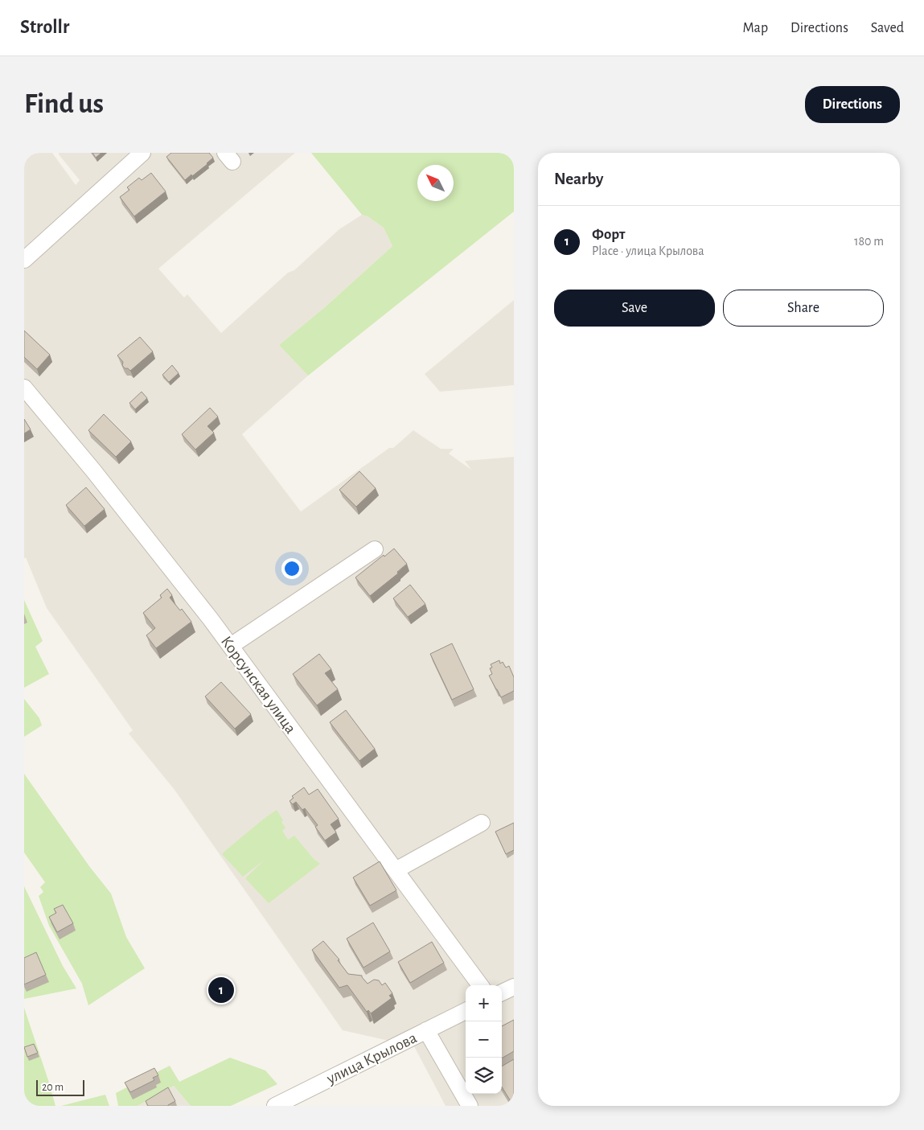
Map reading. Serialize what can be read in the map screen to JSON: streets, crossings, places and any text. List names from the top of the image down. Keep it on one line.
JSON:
{"streets":{"street":["Корсунская улица","улица Крылова"]},"scale_bar":"20 m","north":"top left","page":{"header":"Strollr","nav":["Map","Directions","Saved"],"buttons":["Directions",["Save","Share"]],"title":"Find us","heading":"Nearby","list":[{"mark":"1","name":"Форт","note":"Place · улица Крылова","value":"180 m"}],"pins":"1","map_buttons":["+","−"],"scale":"20 m"}}
